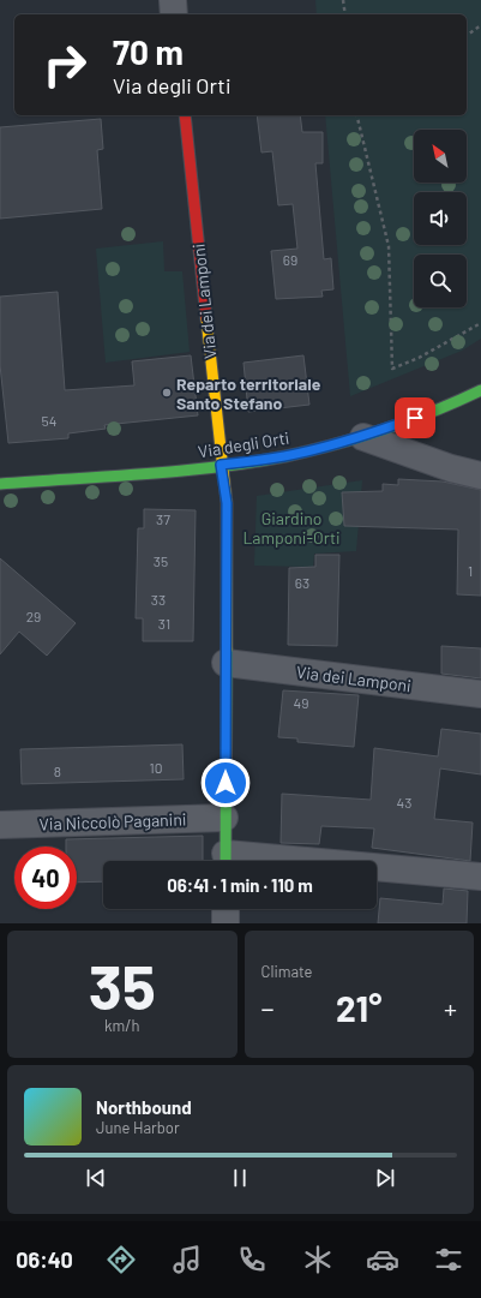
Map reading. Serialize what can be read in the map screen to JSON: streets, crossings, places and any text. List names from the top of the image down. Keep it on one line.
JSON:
{"streets":{"street":["Via dei Lamponi","Via degli Orti","Via Niccolò Paganini"]},"crossings":[["Via dei Lamponi","Via degli Orti"],["Via dei Lamponi","Via Niccolò Paganini"]],"parks":["Giardino Lamponi-Orti"],"places":["Reparto territoriale Santo Stefano"],"house_numbers":["69","54","37","35","1","63","33","29","31","49","10","8","43"],"north":"top left","page":{"turn":["70 m","Via degli Orti"],"limit":"40","trip":"06:41 · 1 min · 110 m","tile":[["35","km/h"],"Climate"],"heat":["−","21°","+"],"song":["Northbound","June Harbor"],"tabs":"06:40"}}
